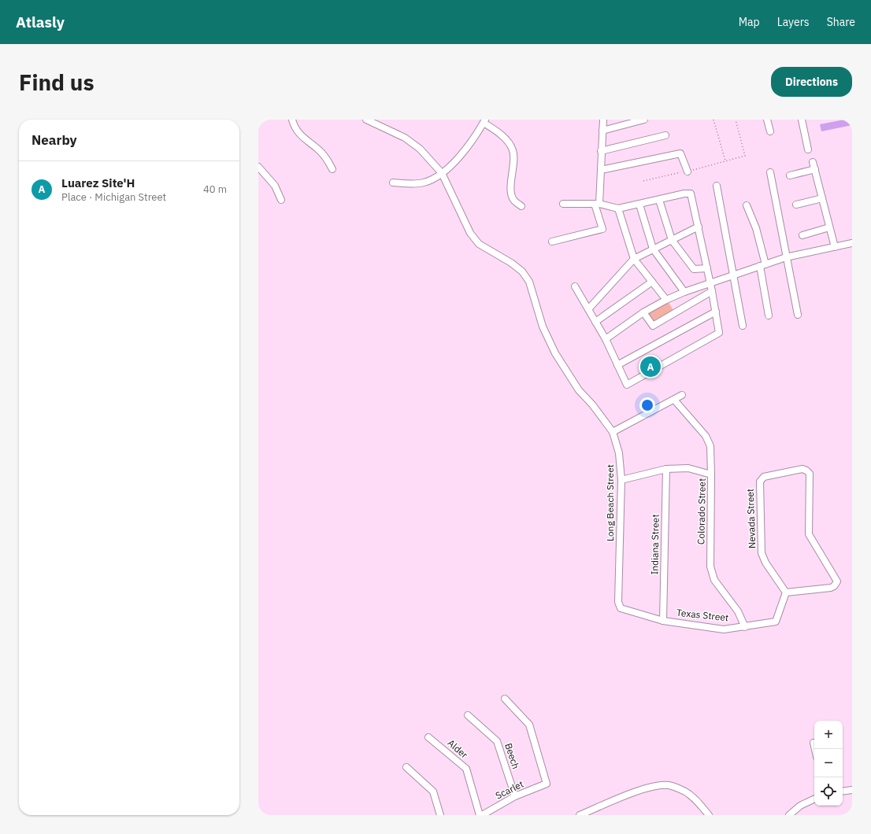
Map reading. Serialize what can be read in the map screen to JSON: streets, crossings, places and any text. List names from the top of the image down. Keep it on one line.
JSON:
{"streets":{"street":["Long Beach Street","Colorado Street","Nevada Street","Indiana Street","Texas Street","Alder","Beech","Scarlet"]},"crossings":[["Long Beach Street","Texas Street"],["Colorado Street","Texas Street"],["Nevada Street","Texas Street"],["Indiana Street","Texas Street"],["Beech","Scarlet"]],"page":{"header":"Atlasly","nav":["Map","Layers","Share"],"buttons":"Directions","title":"Find us","heading":"Nearby","list":[{"mark":"A","name":"Luarez Site'H","note":"Place · Michigan Street","value":"40 m"}],"pins":"A","map_buttons":["+","−"]}}
